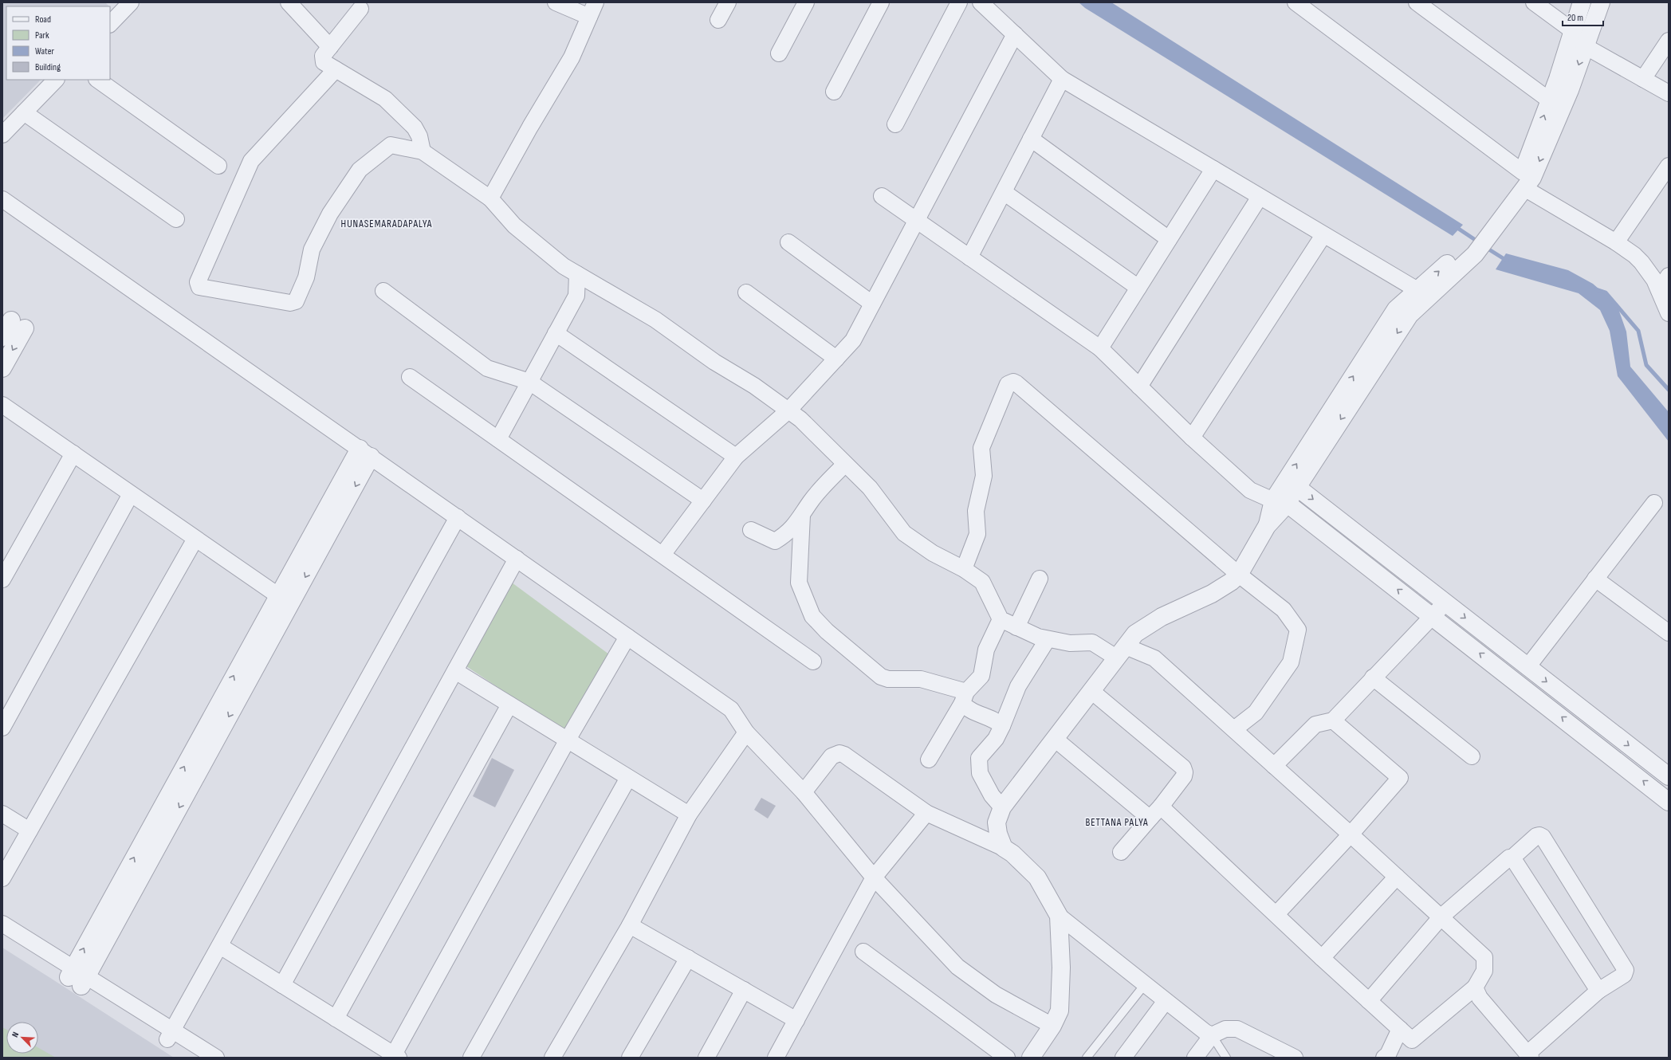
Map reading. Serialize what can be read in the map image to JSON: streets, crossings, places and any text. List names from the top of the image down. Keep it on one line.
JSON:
{"districts":["HUNASEMARADAPALYA","BETTANA PALYA"],"legend":["Road","Park","Water","Building"],"scale_bar":"20 m","north":"top left"}
